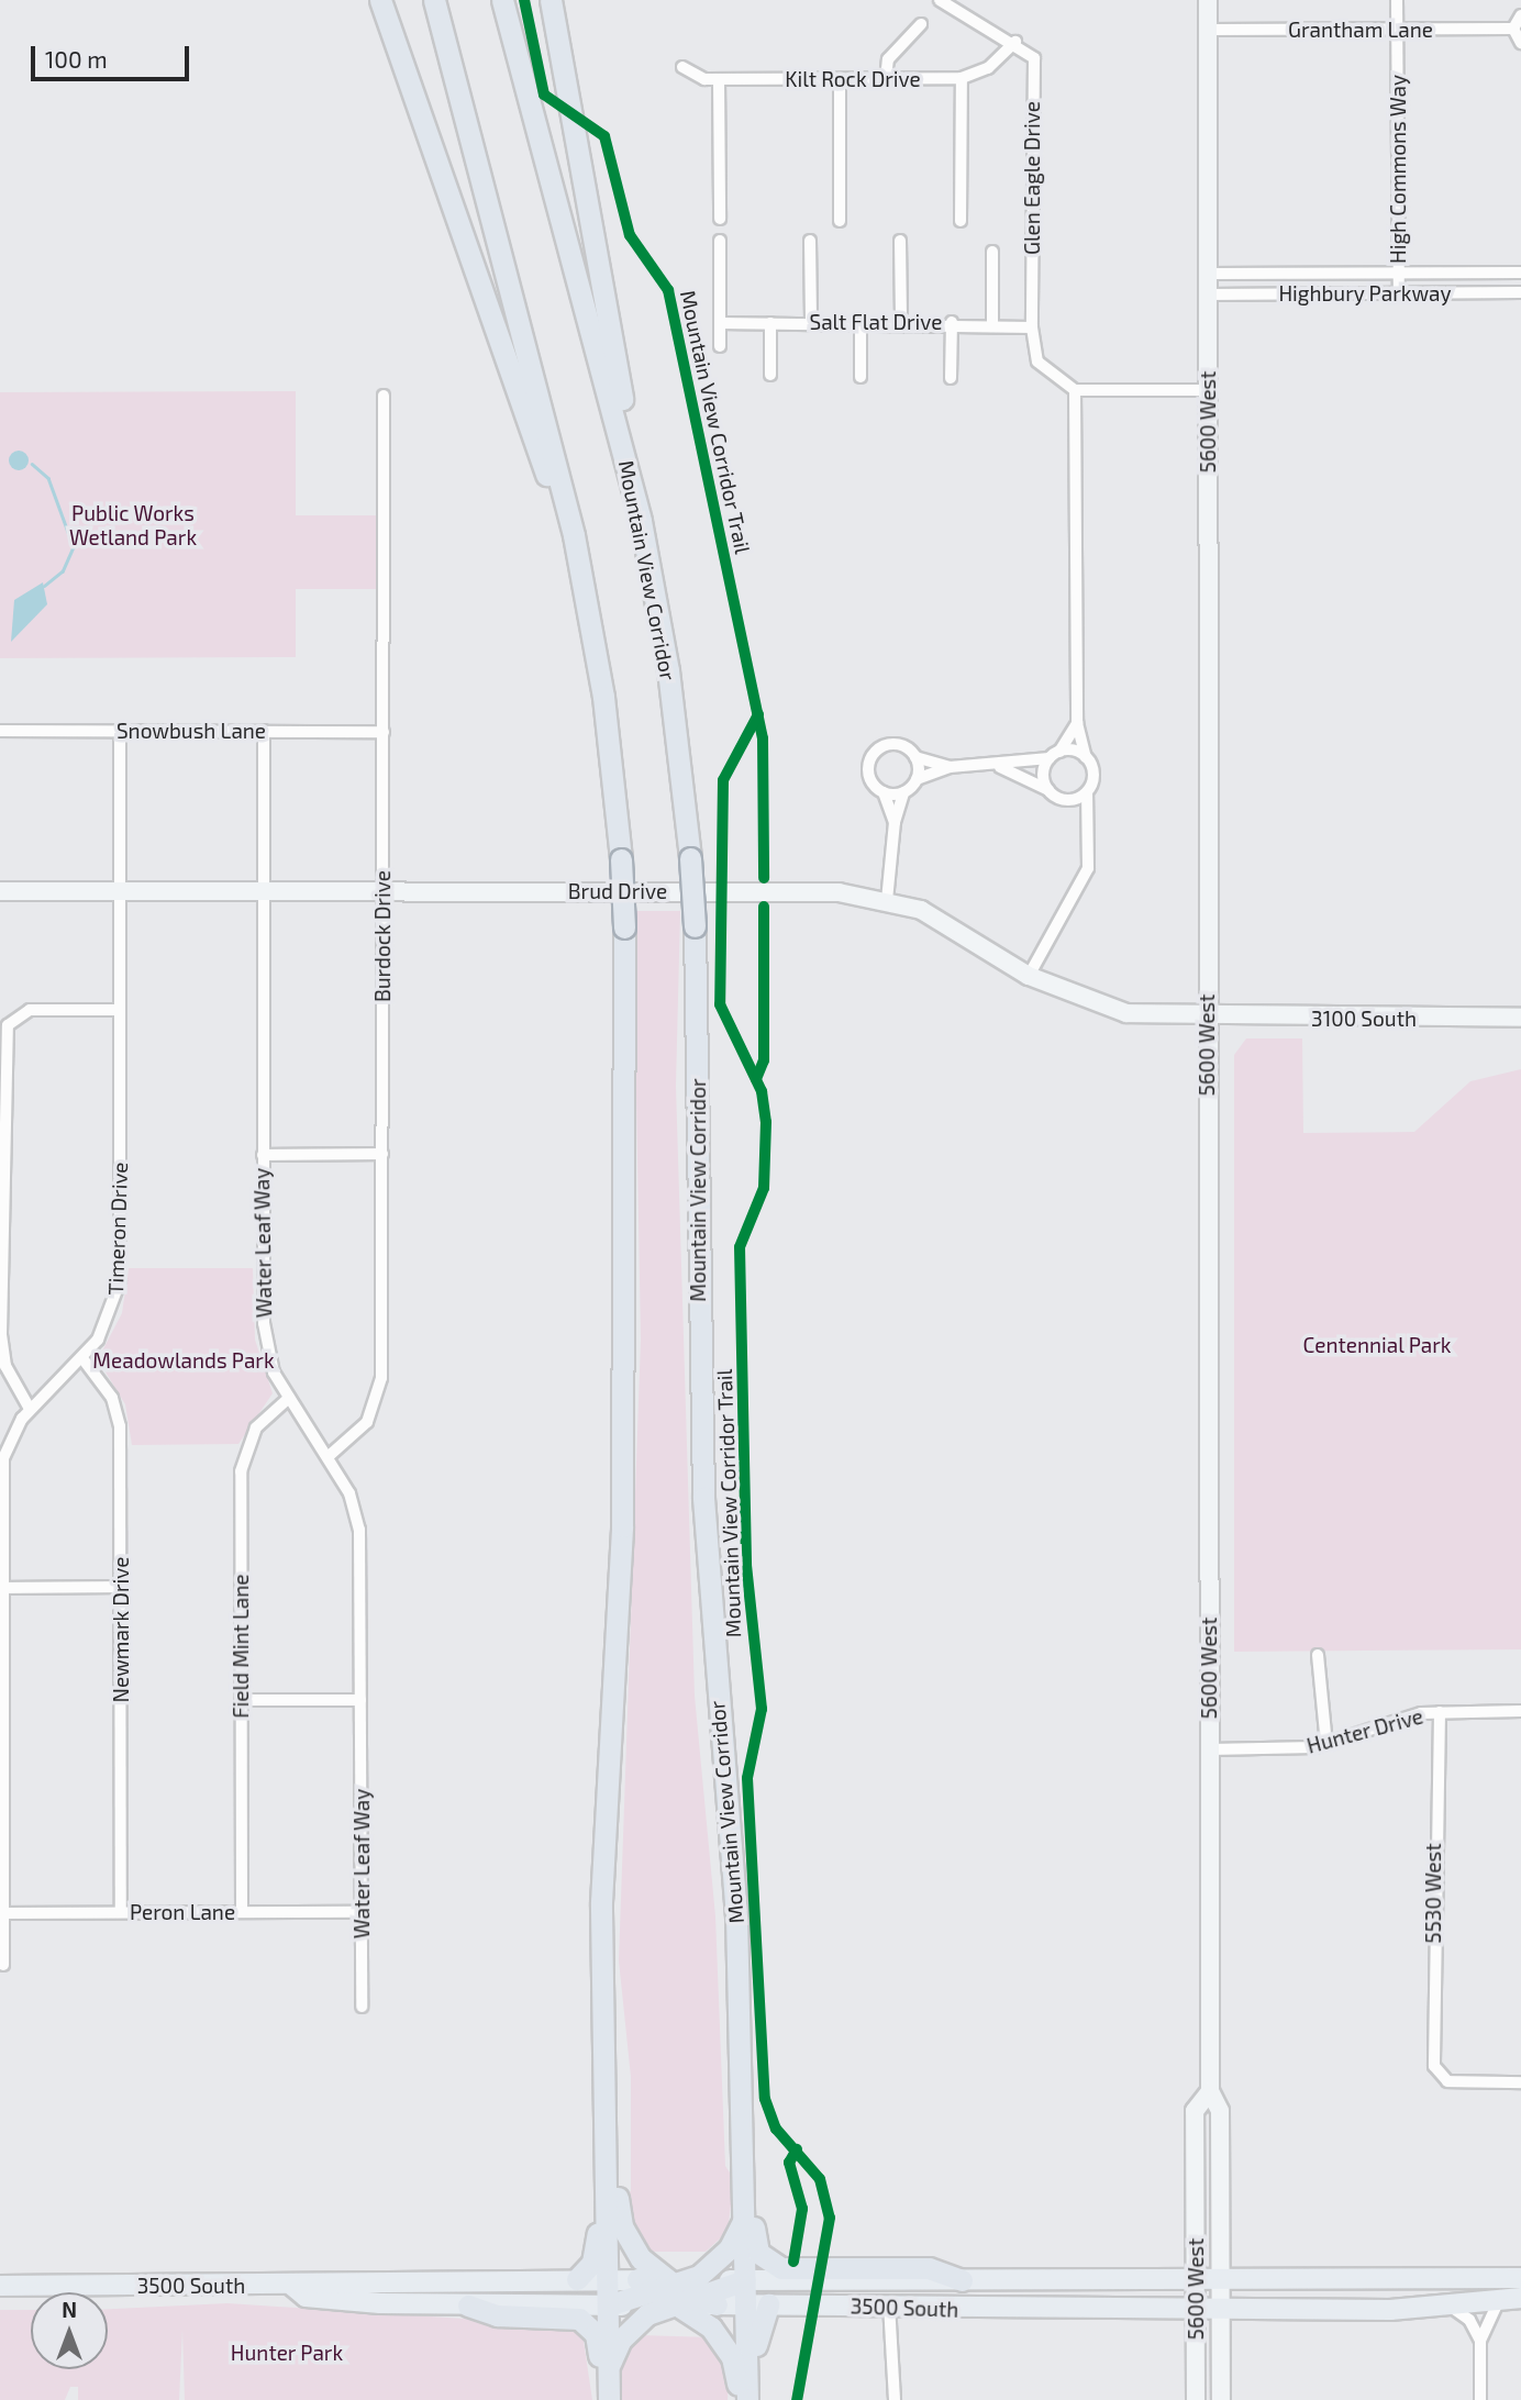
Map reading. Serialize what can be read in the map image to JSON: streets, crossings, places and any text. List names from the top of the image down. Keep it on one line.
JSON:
{"streets":{"highway":["Mountain View Corridor"],"main road":["5600 West","Brud Drive","3100 South","3500 South"],"street":["Grantham Lane","Kilt Rock Drive","High Commons Way","Glen Eagle Drive","Highbury Parkway","Salt Flat Drive","Snowbush Lane","Burdock Drive","Timeron Drive","Water Leaf Way","Newmark Drive","Field Mint Lane","Hunter Drive","5530 West","Peron Lane"],"cycle path":["Mountain View Corridor Trail"]},"crossings":[["Grantham Lane","High Commons Way"],["Grantham Lane","5600 West"],["Kilt Rock Drive","Glen Eagle Drive"],["High Commons Way","Highbury Parkway"],["Glen Eagle Drive","Salt Flat Drive"],["Highbury Parkway","5600 West"],["5600 West","Brud Drive"],["5600 West","3100 South"],["5600 West","Hunter Drive"],["5600 West","3500 South"],["Mountain View Corridor","3500 South"],["Snowbush Lane","Burdock Drive"],["Snowbush Lane","Timeron Drive"],["Snowbush Lane","Water Leaf Way"],["Brud Drive","Burdock Drive"],["Brud Drive","3100 South"],["Brud Drive","Timeron Drive"],["Brud Drive","Water Leaf Way"],["Burdock Drive","Water Leaf Way"],["Timeron Drive","Newmark Drive"],["Timeron Drive","Peron Lane"],["Water Leaf Way","Field Mint Lane"],["Water Leaf Way","Peron Lane"],["Newmark Drive","Peron Lane"],["Field Mint Lane","Peron Lane"],["Hunter Drive","5530 West"]],"parks":["Public Works Wetland Park","Centennial Park","Meadowlands Park","Hunter Park"],"scale_bar":"100 m","north":"top"}
